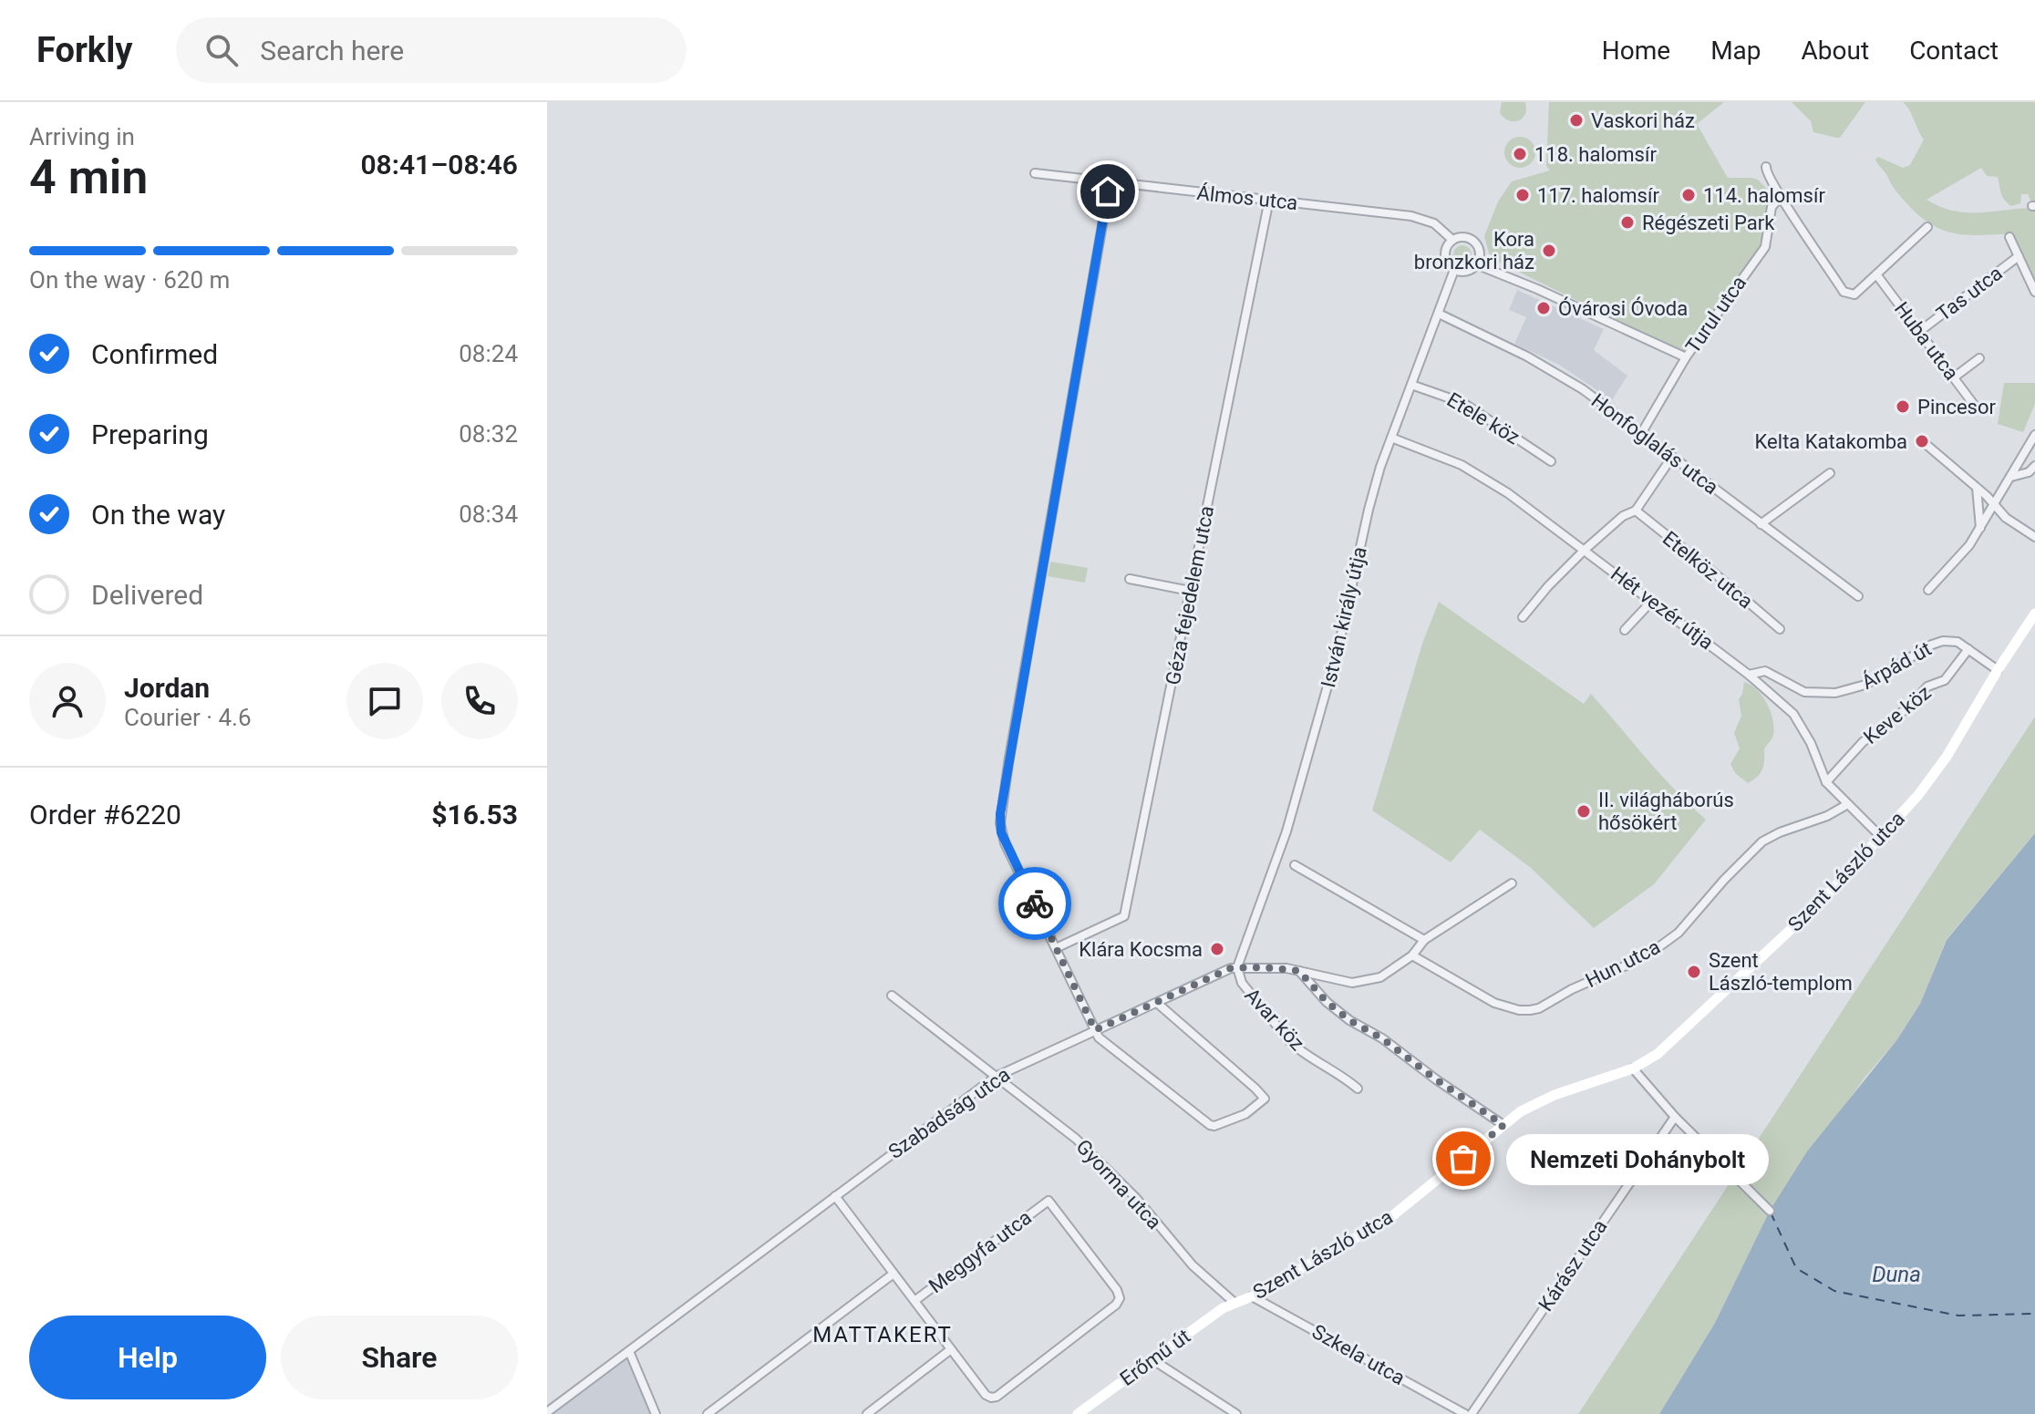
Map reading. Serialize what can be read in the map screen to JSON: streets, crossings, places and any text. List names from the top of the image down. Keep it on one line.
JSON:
{"streets":{"street":["Álmos utca","Tas utca","Turul utca","Huba utca","Etele köz","Honfoglalás utca","Etelköz utca","Géza fejedelem utca","Hét vezér útja","István király útja","Árpád út","Keve köz","Szent László utca","Hun utca","Avar köz","Szabadság utca","Gyorma utca","Meggyfa utca","Kárász utca","Szkela utca","Erőmű út"]},"crossings":[["Álmos utca","Géza fejedelem utca"],["Álmos utca","István király útja"],["Tas utca","Huba utca"],["Turul utca","Honfoglalás utca"],["Etele köz","István király útja"],["Honfoglalás utca","István király útja"],["Hét vezér útja","István király útja"],["Hét vezér útja","Árpád út"],["Hét vezér útja","Keve köz"],["Hét vezér útja","Szent László utca"],["Hét vezér útja","Hun utca"],["István király útja","Avar köz"],["István király útja","Szabadság utca"],["Árpád út","Keve köz"],["Árpád út","Szent László utca"],["Szent László utca","Gyorma utca"],["Szent László utca","Szkela utca"],["Szent László utca","Erőmű út"],["Hun utca","Szabadság utca"],["Avar köz","Szabadság utca"],["Szabadság utca","Gyorma utca"],["Gyorma utca","Erőmű út"]],"districts":["MATTAKERT"],"water":["Duna"],"places":["Vaskori ház","118. halomsír","117. halomsír","114. halomsír","Régészeti Park","Kora bronzkori ház","Óvárosi Óvoda","Pincesor","Kelta Katakomba","II. világháborús hősökért","Klára Kocsma","Szent László-templom","Nemzeti Dohánybolt"],"page":{"header":"Forkly","search":"Search here","nav":["Home","Map","About","Contact"],"heading":["4 min","Arriving in","08:41–08:46"],"panel":["Jordan","Courier · 4.6","Order #6220","$16.53"],"bar":"On the way · 620 m","list":[["Confirmed","08:24"],["Preparing","08:32"],["On the way","08:34"],"Delivered"],"bubble":"Nemzeti Dohánybolt","buttons":["Help","Share"]}}
